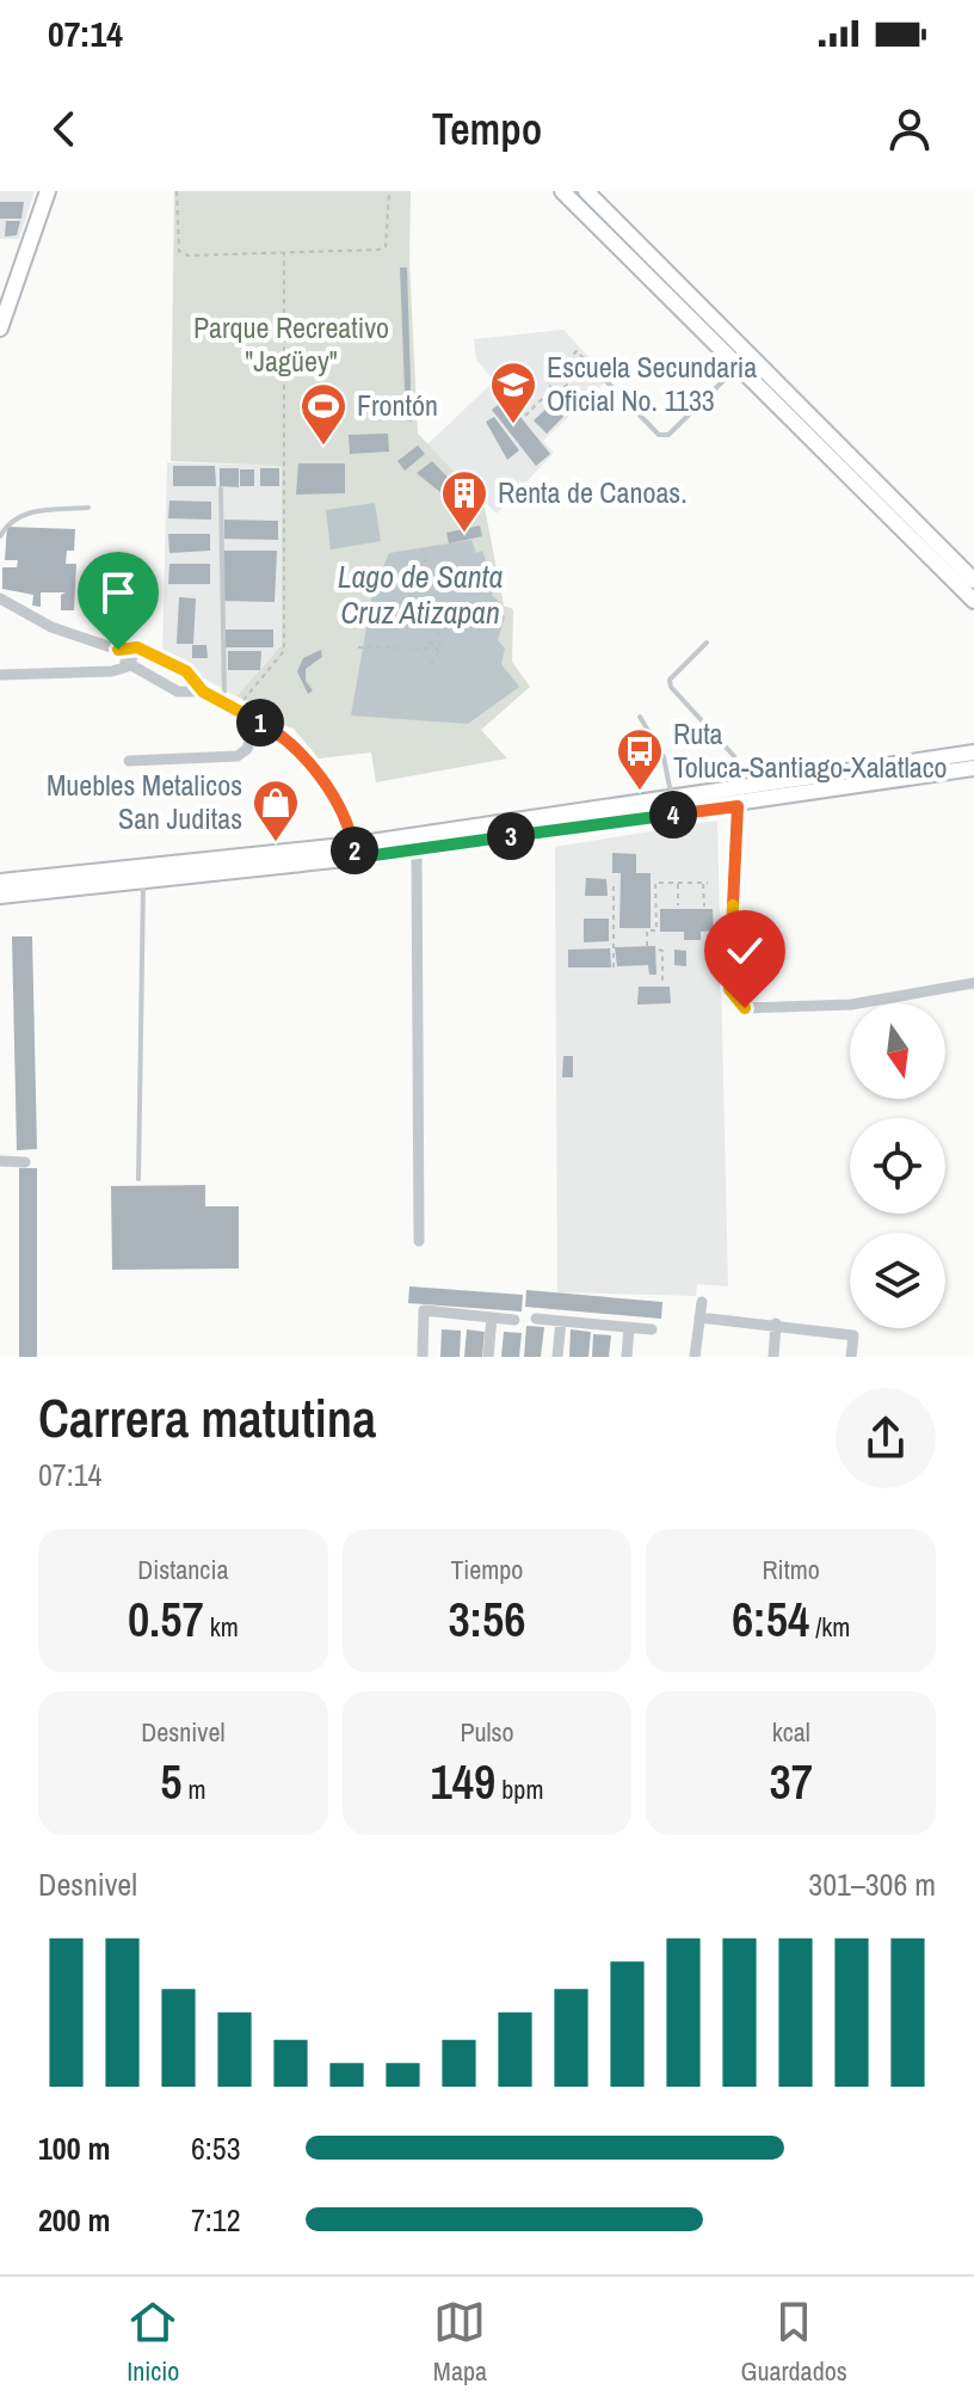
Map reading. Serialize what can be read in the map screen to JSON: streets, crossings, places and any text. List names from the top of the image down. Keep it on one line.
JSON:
{"water":["Lago de Santa Cruz Atizapan"],"parks":["Parque Recreativo \"Jagüey\""],"places":{"school or university":["Escuela Secundaria Oficial No. 1133"],"sports":["Frontón"],"building":["Renta de Canoas."],"bus stop":["Ruta Toluca-Santiago-Xalatlaco"],"shop":["Muebles Metalicos San Juditas"]},"north":"bottom","page":{"status":"07:14","header":"Tempo","pins":["1","4","3","2"],"heading":["Carrera matutina","07:14"],"stats":[["Distancia","0.57 km"],["Tiempo","3:56"],["Ritmo","6:54 /km"],["Desnivel","5 m"],["Pulso","149 bpm"],["kcal","37"]],"chart":["Desnivel","301–306 m"],"list":[{"name":"100 m","note":"6:53"},{"name":"200 m","note":"7:12"}],"tabs":["Inicio","Mapa","Guardados"]}}
